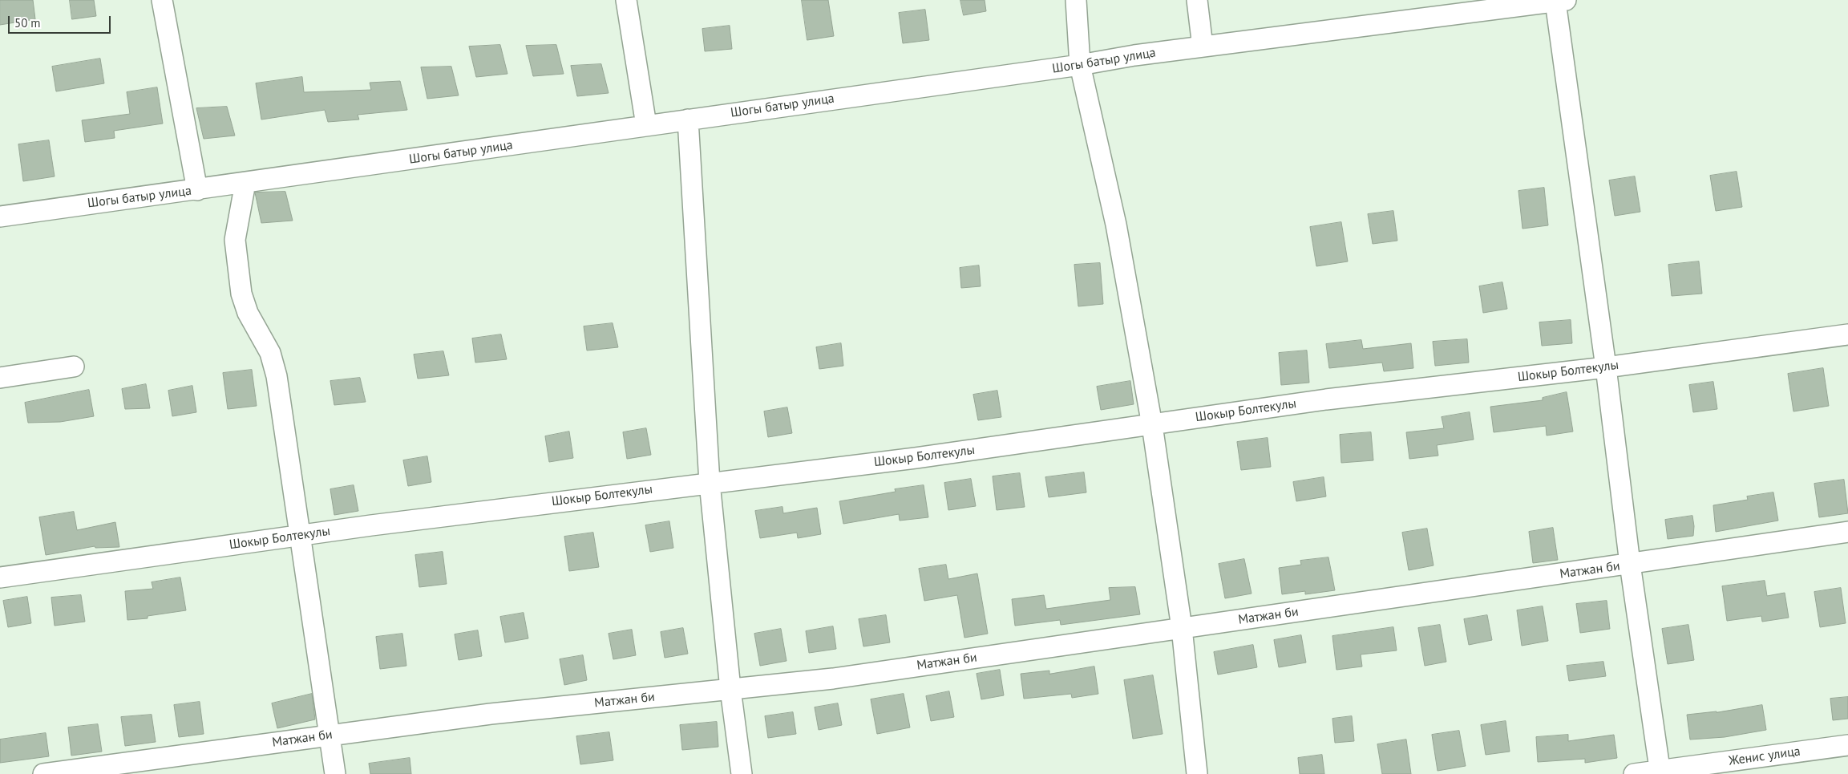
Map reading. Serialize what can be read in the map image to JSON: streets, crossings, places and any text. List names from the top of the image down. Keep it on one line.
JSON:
{"streets":{"street":["Шогы батыр улица","Шокыр Болтекулы","Матжан би","Женис улица"]},"scale_bar":"50 m"}
